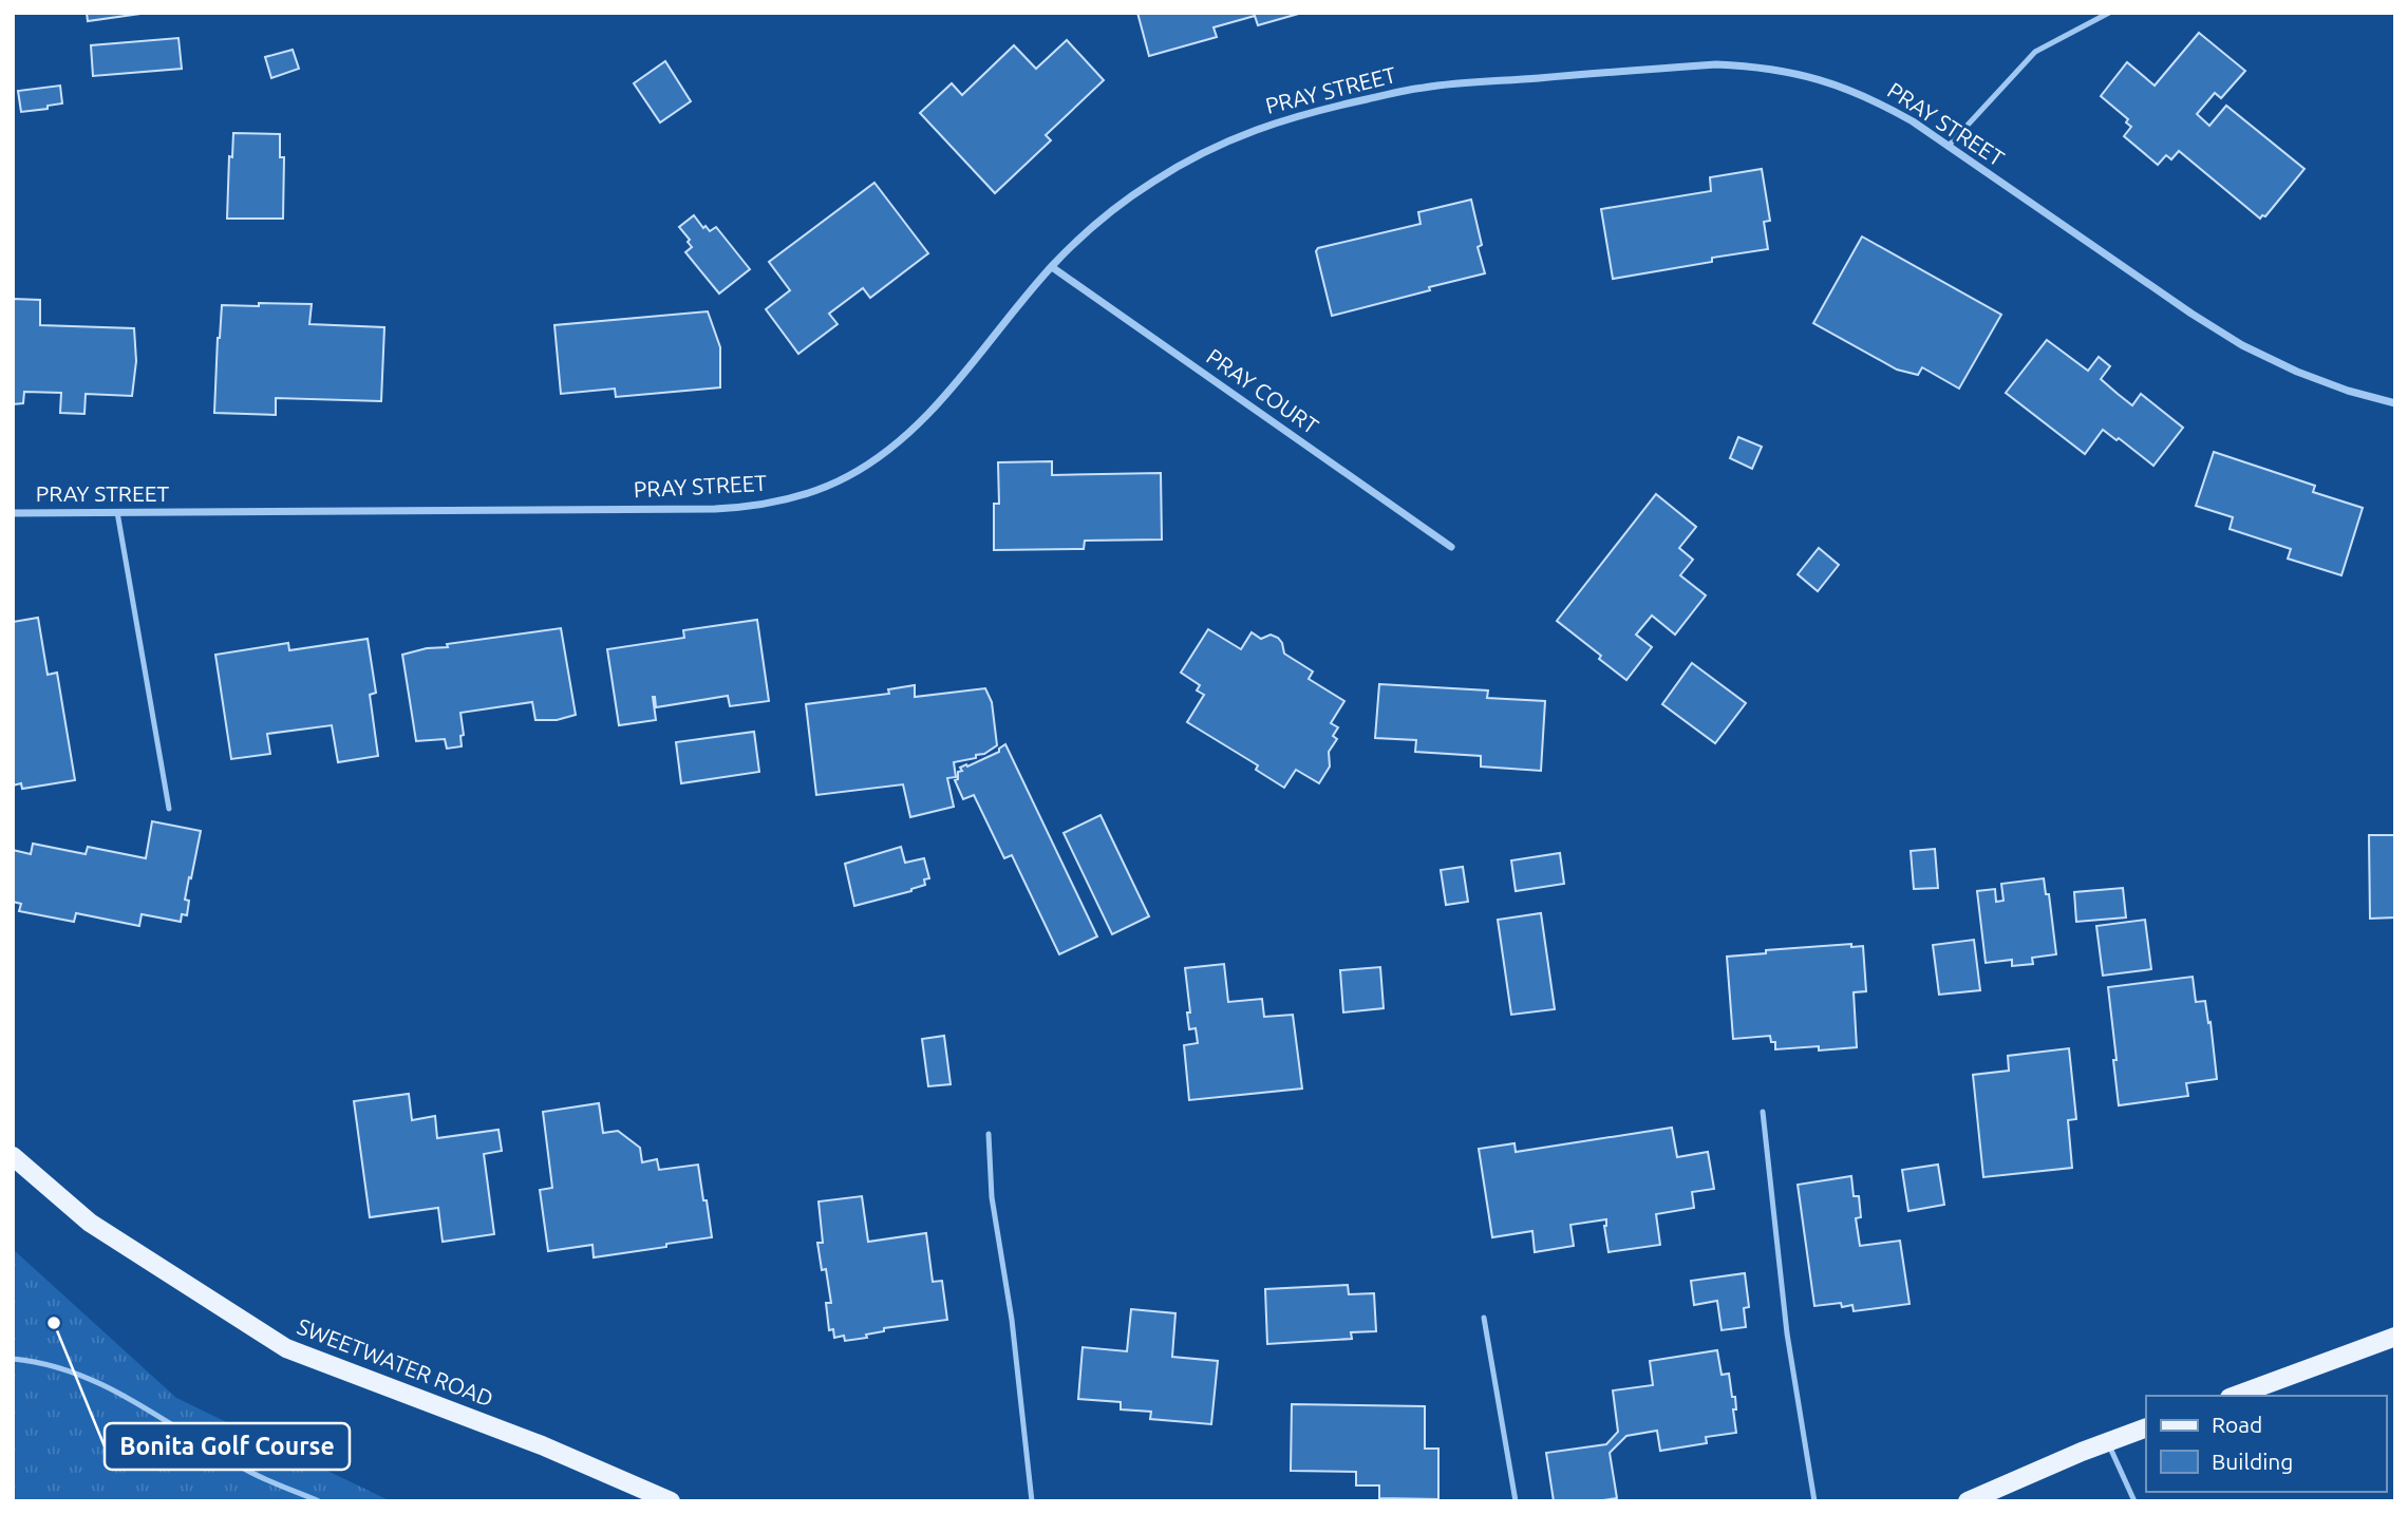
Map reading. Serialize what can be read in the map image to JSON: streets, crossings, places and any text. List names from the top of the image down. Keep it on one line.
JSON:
{"streets":{"main road":["SWEETWATER ROAD"],"street":["PRAY STREET","PRAY COURT"]},"crossings":[["PRAY STREET","PRAY COURT"]],"places":["Bonita Golf Course"],"legend":["Road","Building"]}
